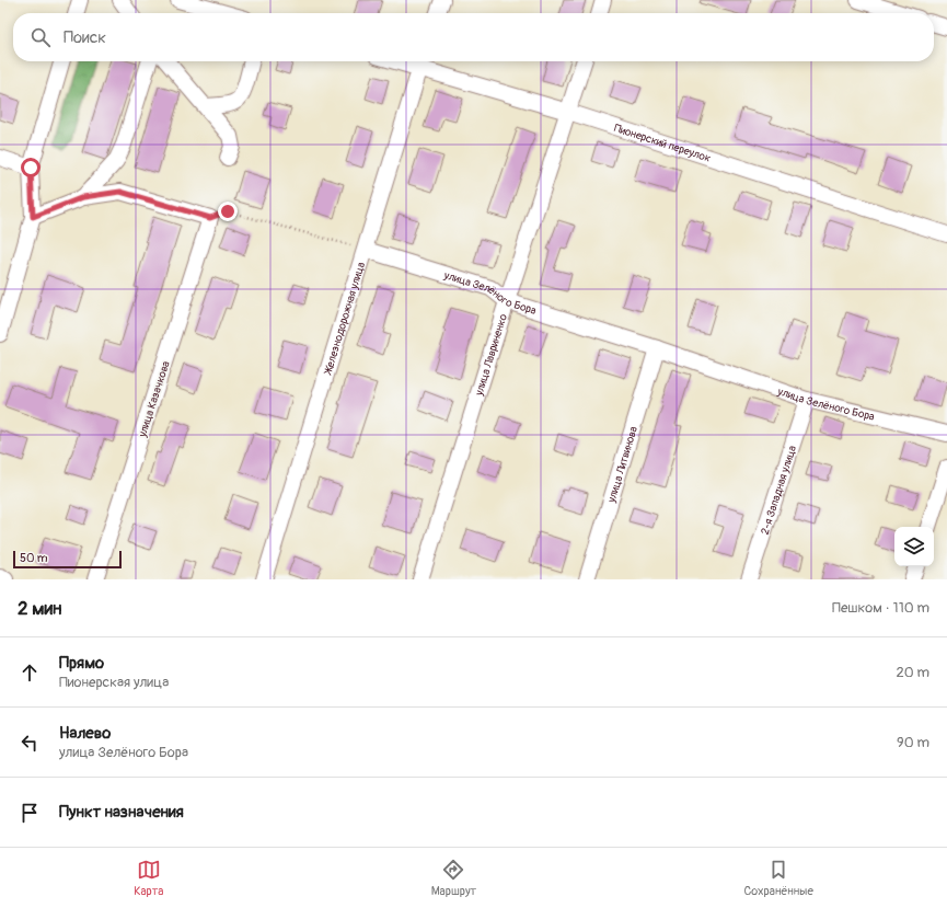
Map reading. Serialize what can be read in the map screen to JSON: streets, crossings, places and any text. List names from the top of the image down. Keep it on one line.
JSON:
{"streets":{"street":["Пионерский переулок","улица Зелёного Бора","Железнодорожная улица","улица Лавриненко","улица Казачкова","улица Литвинова","2-я Западная улица"]},"crossings":[["Пионерский переулок","Железнодорожная улица"],["Пионерский переулок","улица Лавриненко"],["улица Зелёного Бора","Железнодорожная улица"],["улица Зелёного Бора","улица Лавриненко"],["улица Зелёного Бора","улица Литвинова"],["улица Зелёного Бора","2-я Западная улица"]],"scale_bar":"50 m","page":{"search":"Поиск","scale":"50 m","heading":["2 мин","Пешком · 110 m"],"list":[["Прямо","Пионерская улица","20 m"],["Налево","улица Зелёного Бора","90 m"],"Пункт назначения"],"nav":["Карта","Маршрут","Сохранённые"]}}
